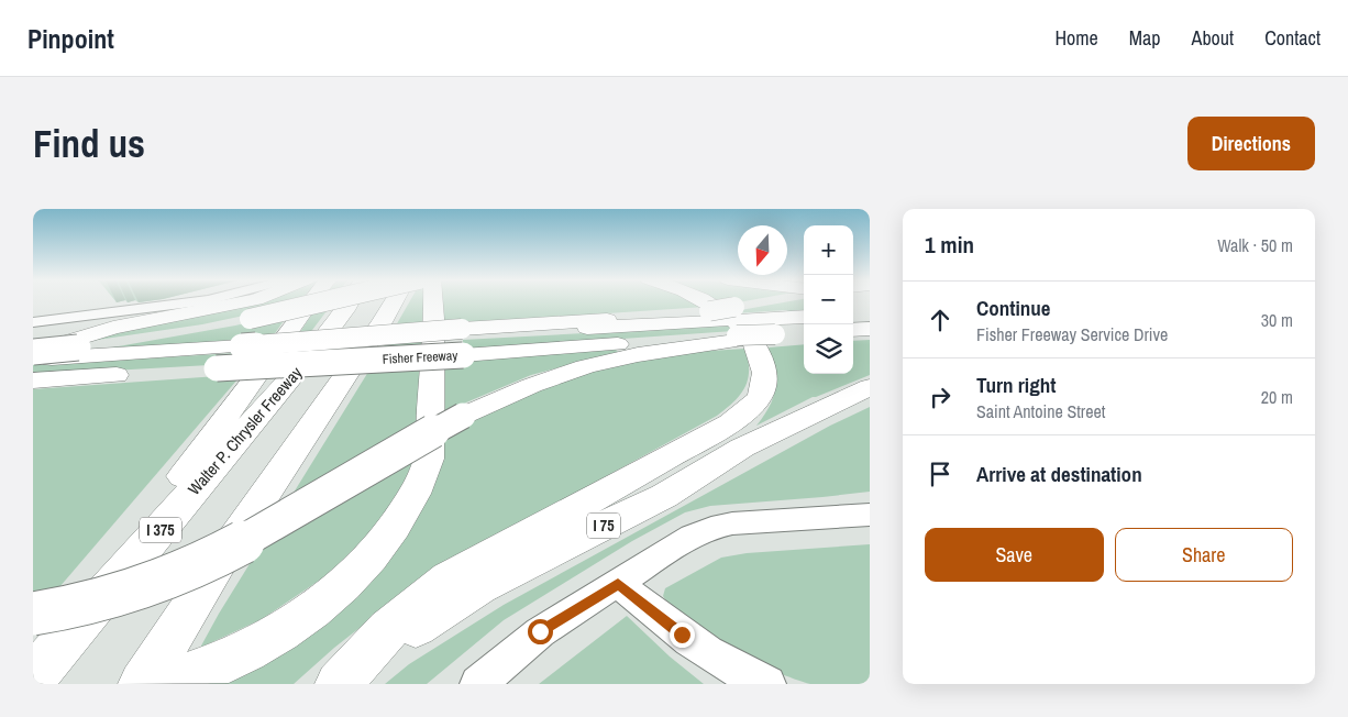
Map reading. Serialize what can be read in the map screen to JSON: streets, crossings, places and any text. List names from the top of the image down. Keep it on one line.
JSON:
{"streets":{"highway":["Fisher Freeway","Walter P. Chrysler Freeway","I 75","I 375"]},"north":"bottom","page":{"header":"Pinpoint","nav":["Home","Map","About","Contact"],"buttons":["Directions",["Save","Share"]],"title":"Find us","heading":["1 min","Walk · 50 m"],"map_buttons":["+","−"],"list":[["Continue","Fisher Freeway Service Drive","30 m"],["Turn right","Saint Antoine Street","20 m"],"Arrive at destination"]}}
